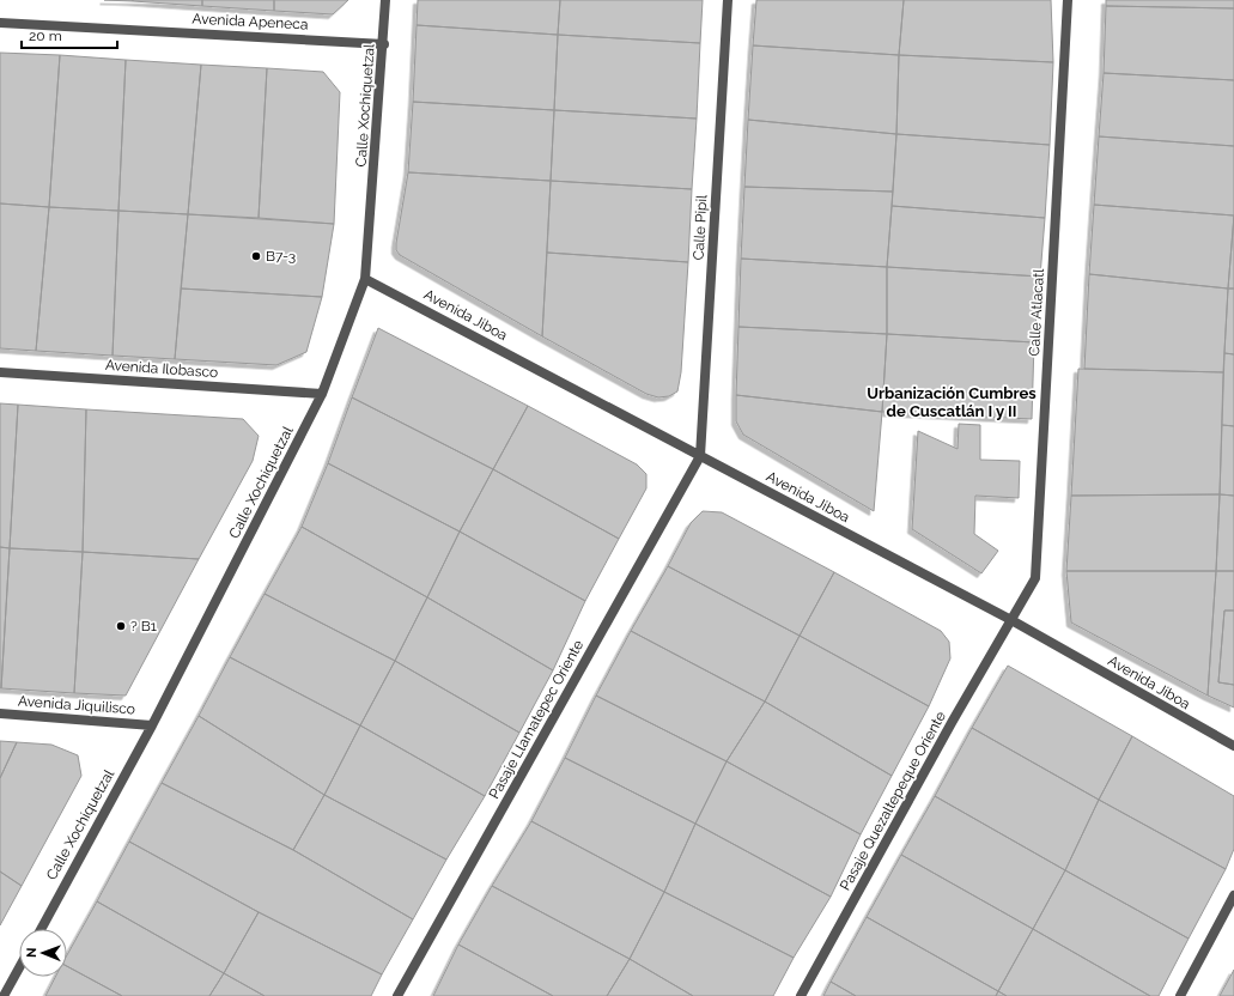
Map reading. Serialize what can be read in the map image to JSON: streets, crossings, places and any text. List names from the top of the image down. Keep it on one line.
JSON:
{"streets":{"street":["Avenida Apeneca","Calle Xochiquetzal","Calle Pipil","Calle Atlacatl","Avenida Jiboa","Avenida Ilobasco","Avenida Jiquilisco","Pasaje Llamatepec Oriente","Pasaje Quezaltepeque Oriente"]},"crossings":[["Avenida Apeneca","Calle Xochiquetzal"],["Calle Xochiquetzal","Avenida Jiboa"],["Calle Xochiquetzal","Avenida Ilobasco"],["Calle Xochiquetzal","Avenida Jiquilisco"],["Calle Pipil","Avenida Jiboa"],["Calle Pipil","Pasaje Llamatepec Oriente"],["Calle Atlacatl","Avenida Jiboa"],["Calle Atlacatl","Pasaje Quezaltepeque Oriente"],["Avenida Jiboa","Pasaje Llamatepec Oriente"],["Avenida Jiboa","Pasaje Quezaltepeque Oriente"]],"districts":["Urbanización Cumbres de Cuscatlán I y II"],"places":["B7-3","? B1"],"scale_bar":"20 m","north":"left"}
